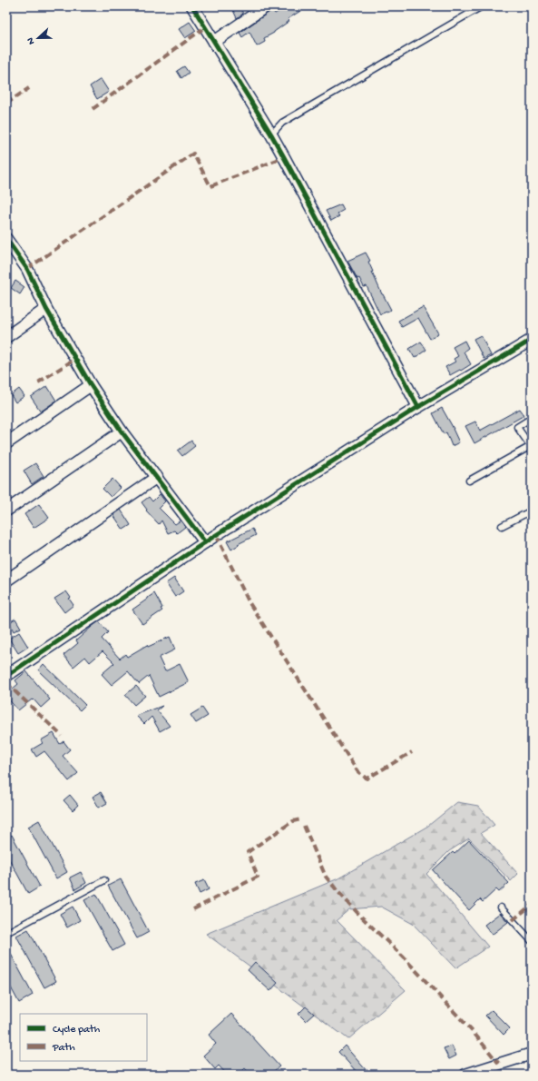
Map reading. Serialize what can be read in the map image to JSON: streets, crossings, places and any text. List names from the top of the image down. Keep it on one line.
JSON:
{"legend":["Cycle path","Path"],"north":"left"}
